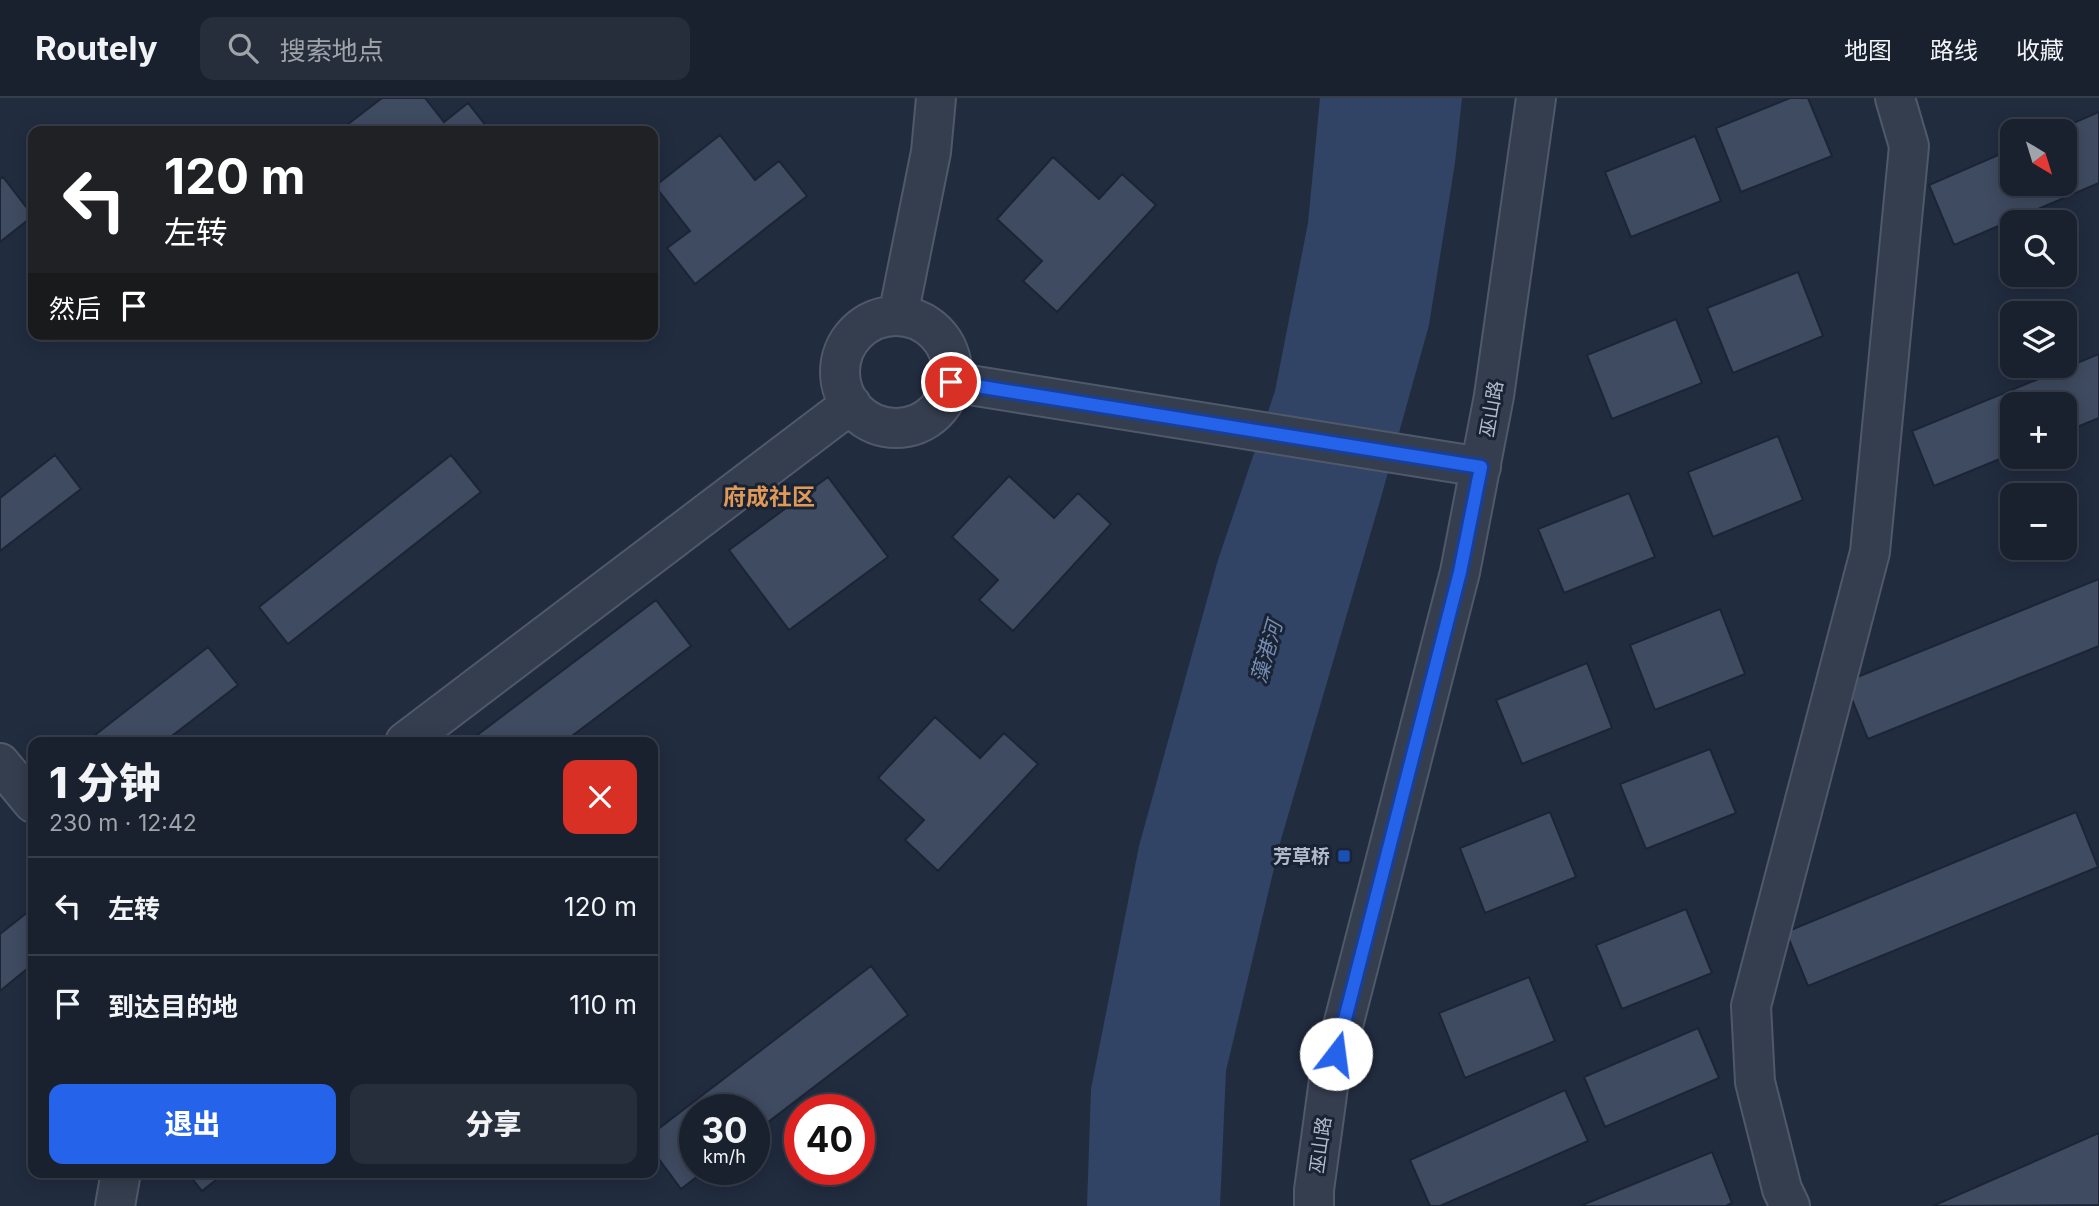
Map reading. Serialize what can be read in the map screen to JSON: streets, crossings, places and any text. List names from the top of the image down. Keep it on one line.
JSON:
{"streets":{"street":["巫山路"]},"districts":["府成社区"],"water":["藻港河"],"places":{"transit":["芳草桥"]},"north":"bottom right","page":{"header":"Routely","search":"搜索地点","nav":["地图","路线","收藏"],"map_buttons":["+","−"],"turn":["120 m","左转"],"then":"然后","heading":["1 分钟","230 m · 12:42"],"list":[{"name":"左转","value":"120 m"},{"name":"到达目的地","value":"110 m"}],"buttons":["退出","分享"],"speed":"30 km/h","limit":"40"}}
